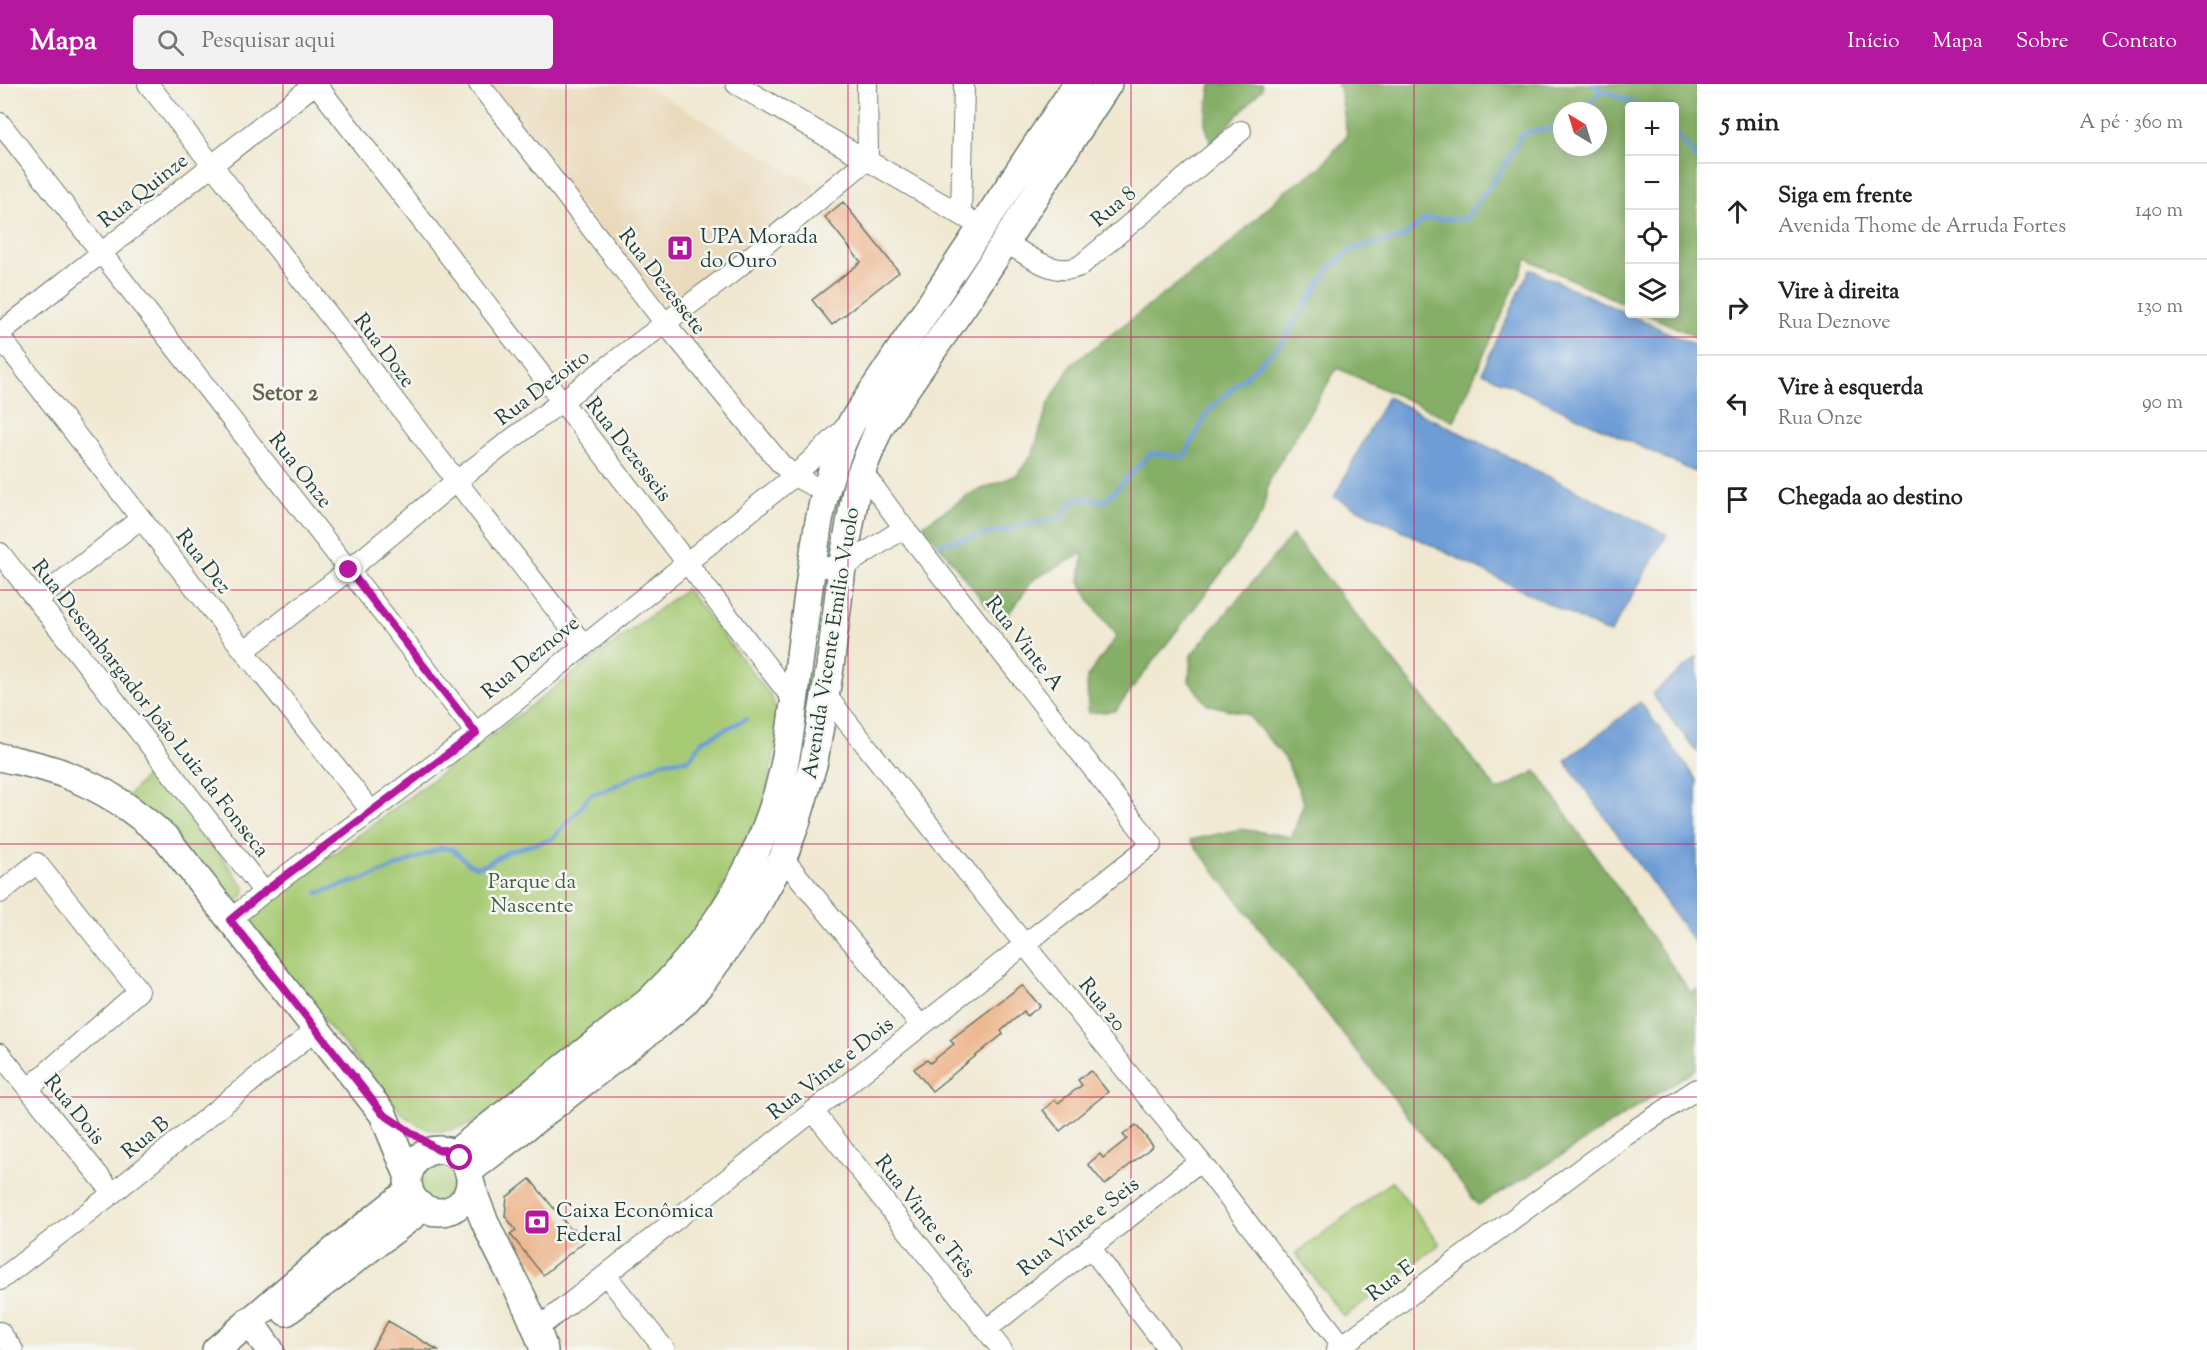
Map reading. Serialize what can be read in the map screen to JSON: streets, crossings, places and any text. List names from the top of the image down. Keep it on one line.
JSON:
{"streets":{"main road":["Avenida Vicente Emilio Vuolo"],"street":["Rua Quinze","Rua 8","Rua Dezessete","Rua Doze","Rua Dezoito","Rua Dezesseis","Rua Onze","Rua Dez","Rua Vinte A","Rua Deznove","Rua Desembargador João Luiz da Fonseca","Rua 20","Rua Vinte e Dois","Rua Dois","Rua B","Rua Vinte e Três","Rua Vinte e Seis","Rua E"]},"crossings":[["Rua Quinze","Rua Doze"],["Rua Quinze","Rua Dezesseis"],["Rua Quinze","Rua Onze"],["Rua Quinze","Rua Dez"],["Rua 8","Avenida Vicente Emilio Vuolo"],["Rua Dezessete","Rua Dezoito"],["Rua Dezessete","Avenida Vicente Emilio Vuolo"],["Rua Dezessete","Rua Deznove"],["Rua Doze","Rua Dezoito"],["Rua Doze","Rua Deznove"],["Rua Dezoito","Rua Dezesseis"],["Rua Dezoito","Rua Onze"],["Rua Dezoito","Rua Dez"],["Rua Dezesseis","Avenida Vicente Emilio Vuolo"],["Rua Dezesseis","Rua Deznove"],["Rua Onze","Rua Deznove"],["Rua Dez","Rua Deznove"],["Avenida Vicente Emilio Vuolo","Rua Vinte A"],["Avenida Vicente Emilio Vuolo","Rua Deznove"],["Avenida Vicente Emilio Vuolo","Rua 20"],["Rua Vinte A","Rua Vinte e Dois"],["Rua Deznove","Rua Desembargador João Luiz da Fonseca"],["Rua 20","Rua Vinte e Dois"],["Rua 20","Rua Vinte e Seis"],["Rua 20","Rua E"],["Rua Vinte e Dois","Rua Vinte e Três"],["Rua Dois","Rua B"],["Rua Vinte e Três","Rua Vinte e Seis"]],"districts":["Setor 2"],"parks":["Parque da Nascente"],"places":{"hospital":["UPA Morada do Ouro"],"bank":["Caixa Econômica Federal"]},"north":"top left","page":{"header":"Mapa","search":"Pesquisar aqui","nav":["Início","Mapa","Sobre","Contato"],"heading":["5 min","A pé · 360 m"],"map_buttons":["+","−"],"list":[["Siga em frente","Avenida Thome de Arruda Fortes","140 m"],["Vire à direita","Rua Deznove","130 m"],["Vire à esquerda","Rua Onze","90 m"],"Chegada ao destino"]}}
